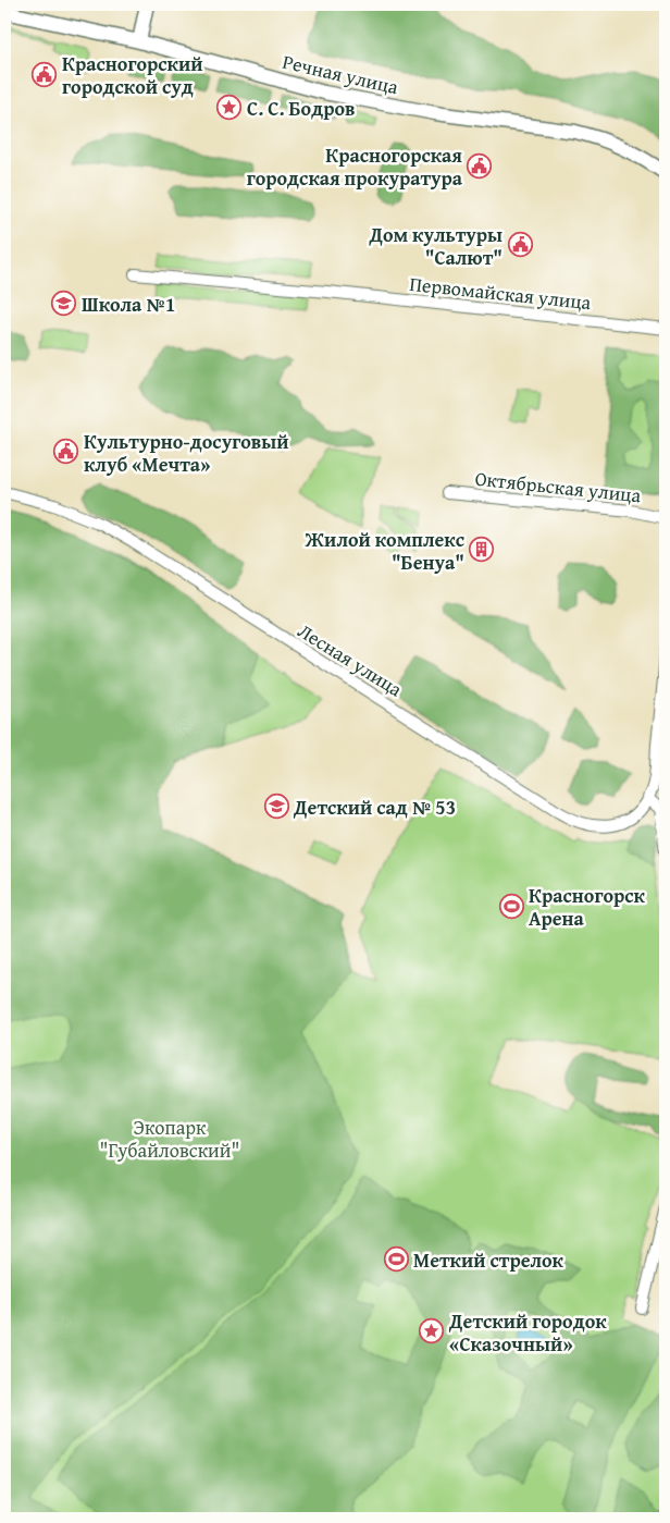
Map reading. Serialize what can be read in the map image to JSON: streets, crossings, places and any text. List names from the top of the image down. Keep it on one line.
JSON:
{"streets":{"main road":["Речная улица"],"street":["Первомайская улица","Октябрьская улица","Лесная улица"]},"parks":["Экопарк \"Губайловский\""],"places":{"public building":["Красногорский городской суд","Красногорская городская прокуратура","Дом культуры \"Салют\"","Культурно-досуговый клуб «Мечта»"],"place":["С. С. Бодров","Детский городок «Сказочный»"],"school or university":["Школа №1","Детский сад № 53"],"building":["Жилой комплекс \"Бенуа\""],"sports":["Красногорск Арена","Меткий стрелок"]}}
